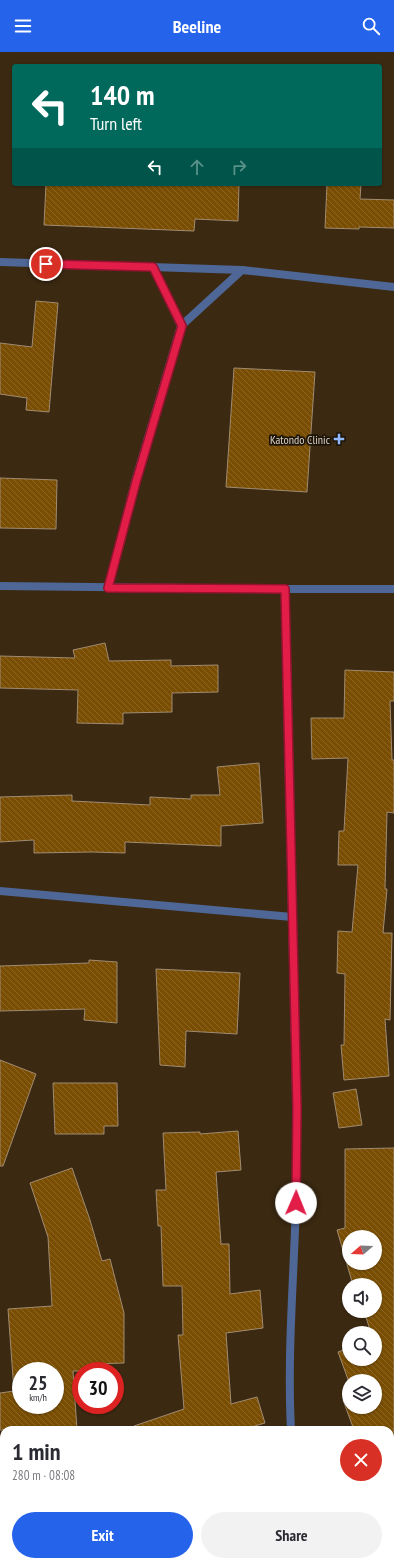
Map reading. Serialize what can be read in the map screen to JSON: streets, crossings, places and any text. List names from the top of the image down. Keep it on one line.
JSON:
{"places":{"health":["Katondo Clinic"]},"north":"left","page":{"header":"Beeline","turn":["140 m","Turn left"],"speed":"25 km/h","limit":"30","heading":["1 min","280 m · 08:08"],"buttons":["Exit","Share"]}}
